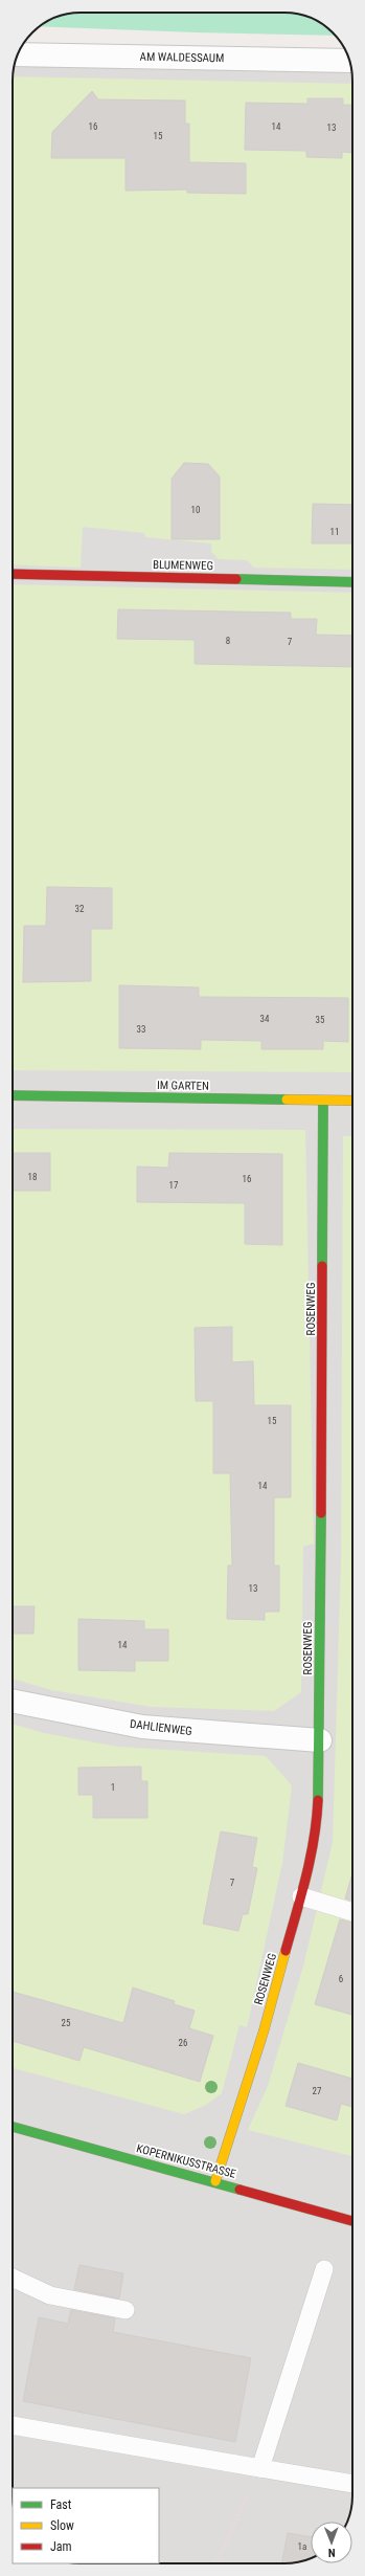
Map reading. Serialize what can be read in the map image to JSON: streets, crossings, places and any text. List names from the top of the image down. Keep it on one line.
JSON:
{"streets":{"street":["AM WALDESSAUM","BLUMENWEG","IM GARTEN","ROSENWEG","DAHLIENWEG","KOPERNIKUSSTRASSE"]},"crossings":[["IM GARTEN","ROSENWEG"],["ROSENWEG","DAHLIENWEG"],["ROSENWEG","KOPERNIKUSSTRASSE"]],"house_numbers":["16","14","13","15","10","11","8","7","32","34","35","33","18","16","17","15","14","13","14","1","7","6","25","26","27","1a"],"legend":["Fast","Slow","Jam"],"north":"bottom"}
